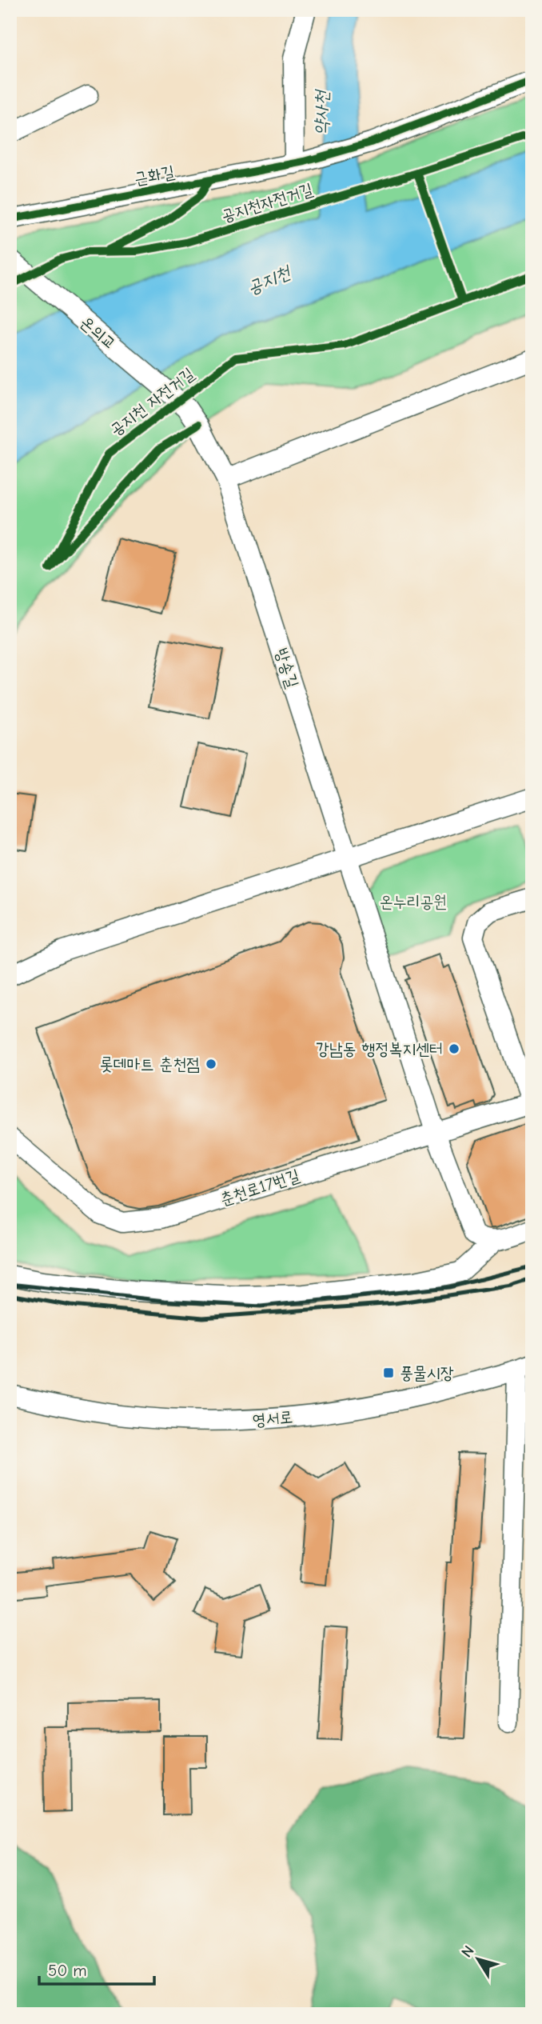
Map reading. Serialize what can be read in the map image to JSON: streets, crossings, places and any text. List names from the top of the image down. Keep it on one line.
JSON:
{"streets":{"street":["근화길","온의교","방송길","춘천로17번길","영서로"],"cycle path":["공지천자전거길","공지천 자전거길"]},"crossings":[["온의교","방송길"],["방송길","춘천로17번길"]],"water":["약사천","공지천"],"parks":["온누리공원"],"places":{"other":["강남동 행정복지센터","롯데마트 춘천점"],"transit":["풍물시장"]},"scale_bar":"50 m","north":"top left"}
